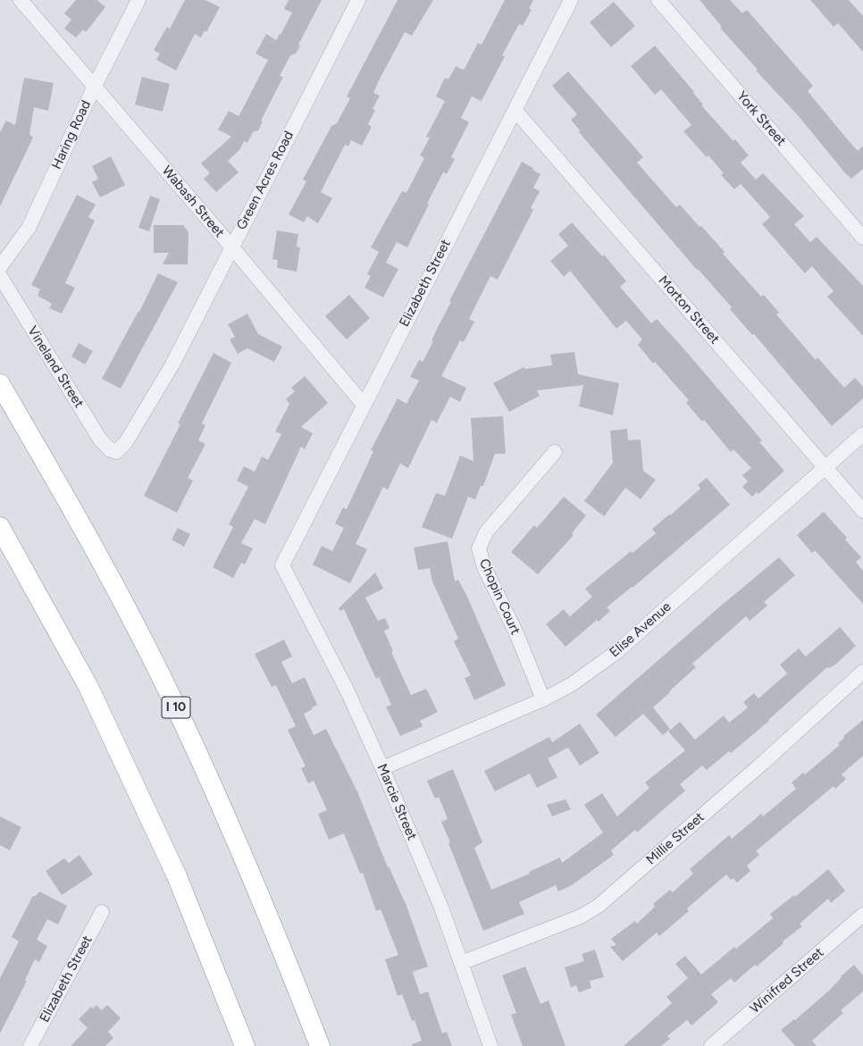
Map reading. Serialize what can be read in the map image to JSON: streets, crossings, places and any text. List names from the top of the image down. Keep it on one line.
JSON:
{"streets":{"highway":["I 10"],"street":["York Street","Haring Road","Green Acres Road","Wabash Street","Elizabeth Street","Morton Street","Vineland Street","Chopin Court","Elise Avenue","Marcie Street","Millie Street","Winifred Street"]},"crossings":[["Haring Road","Wabash Street"],["Green Acres Road","Wabash Street"],["Green Acres Road","Vineland Street"],["Wabash Street","Elizabeth Street"],["Elizabeth Street","Morton Street"],["Elizabeth Street","Marcie Street"],["Morton Street","Elise Avenue"],["Chopin Court","Elise Avenue"],["Elise Avenue","Marcie Street"],["Marcie Street","Millie Street"]]}
